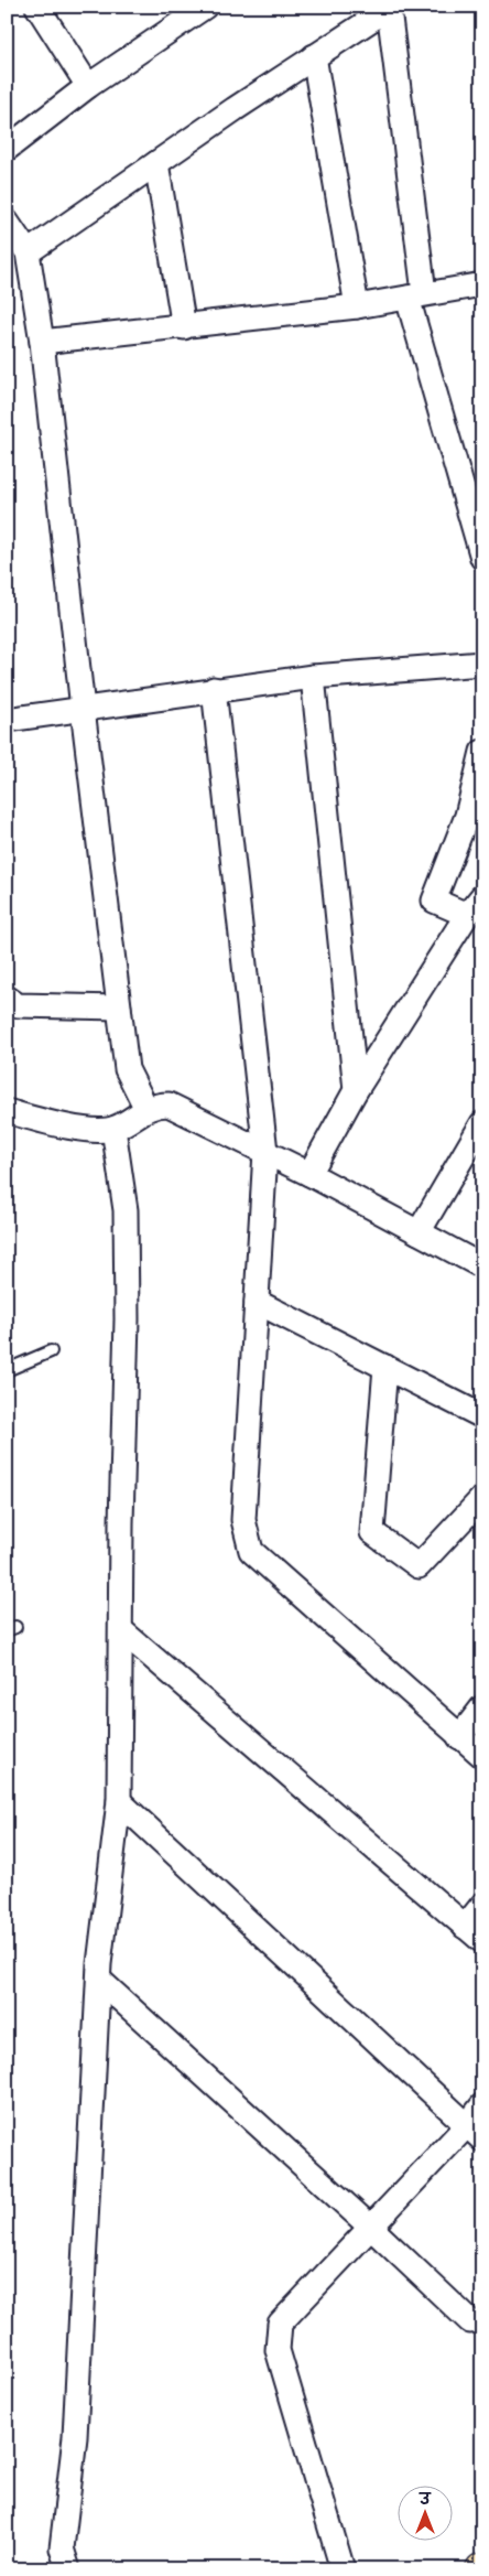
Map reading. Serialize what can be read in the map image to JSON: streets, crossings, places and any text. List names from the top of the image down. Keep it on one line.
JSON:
{"north":"top"}
